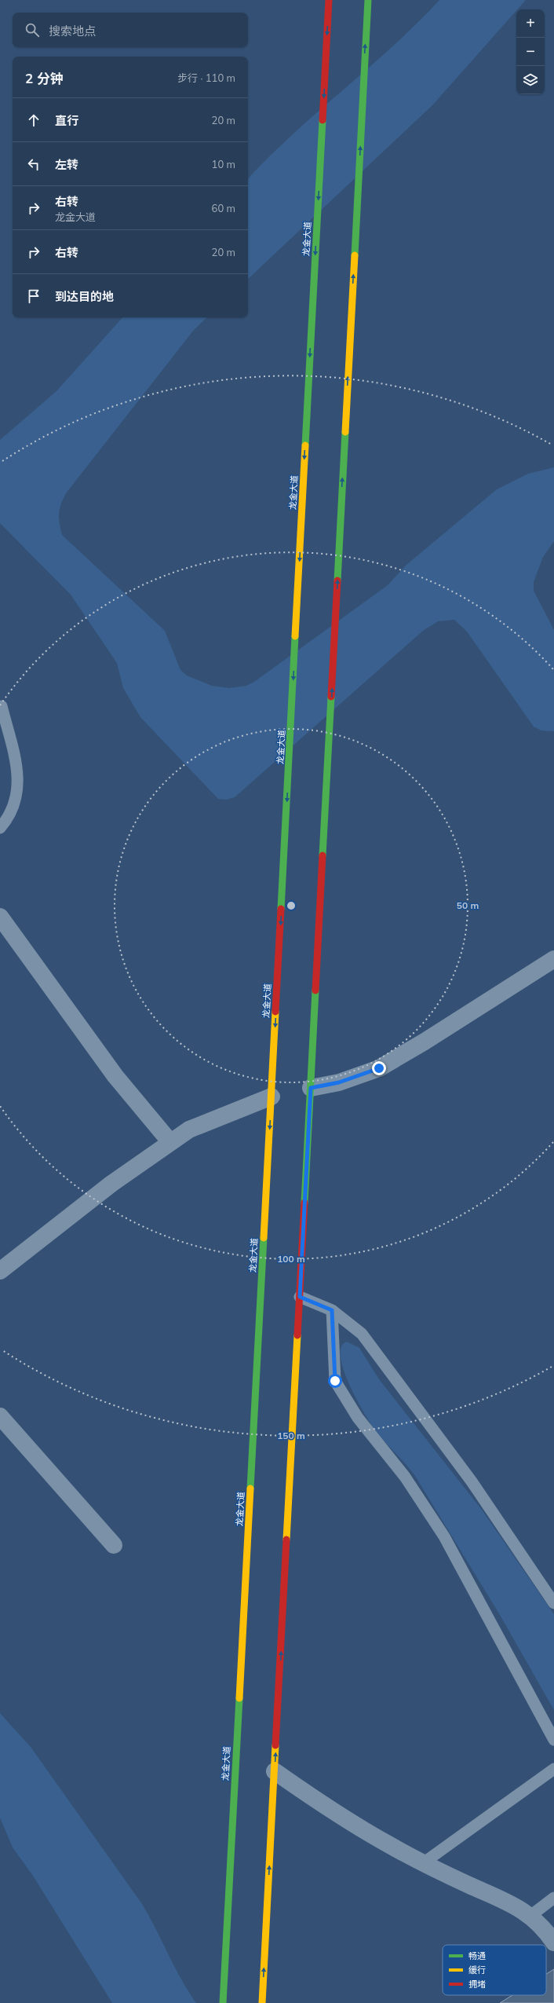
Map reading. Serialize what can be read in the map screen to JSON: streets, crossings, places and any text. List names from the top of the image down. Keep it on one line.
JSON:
{"streets":{"main road":["龙金大道"]},"legend":["畅通","缓行","拥堵"],"page":{"map_buttons":["+","−"],"search":"搜索地点","heading":["2 分钟","步行 · 110 m"],"list":[["直行","20 m"],["左转","10 m"],["右转","龙金大道","60 m"],["右转","20 m"],"到达目的地"]},"rings":["50 m","100 m","150 m"]}
